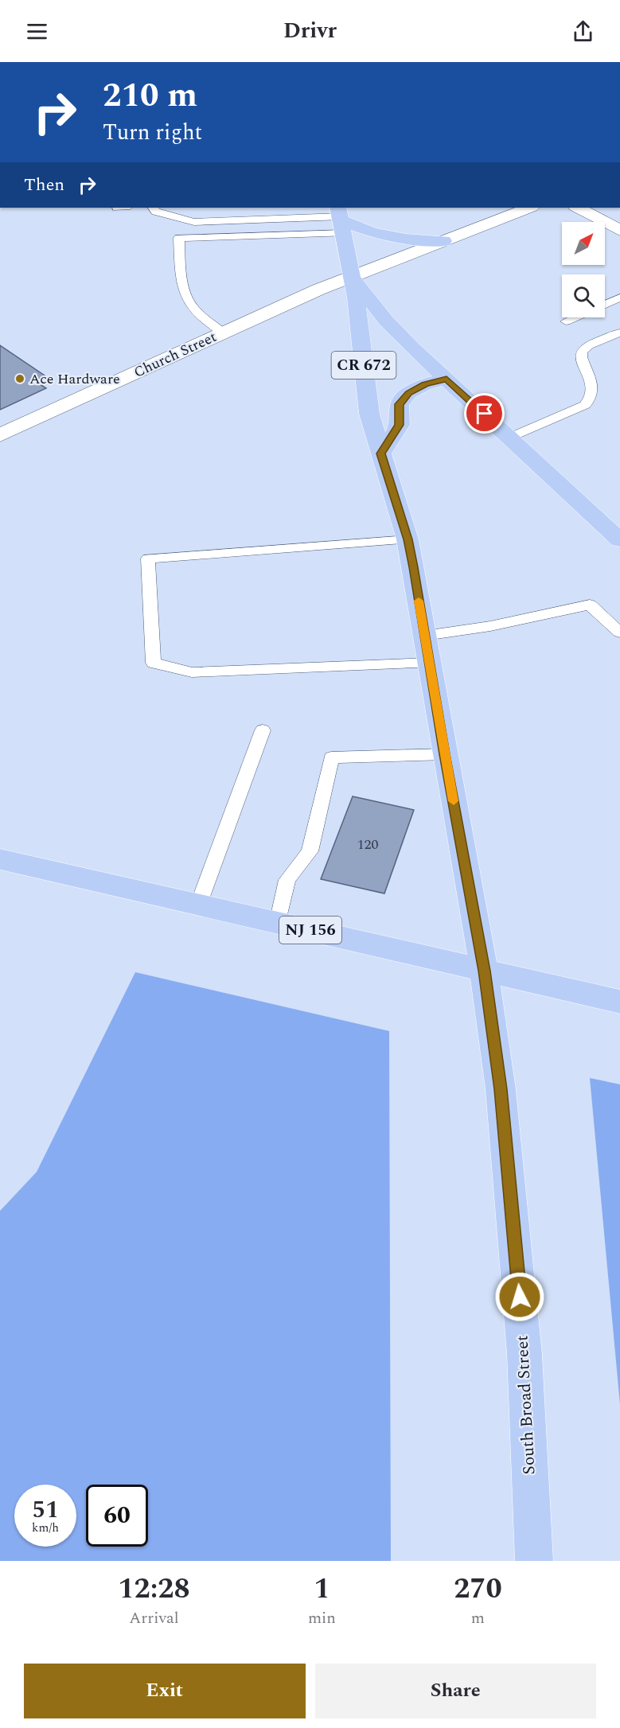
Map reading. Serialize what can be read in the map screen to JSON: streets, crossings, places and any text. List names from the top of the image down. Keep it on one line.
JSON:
{"streets":{"main road":["CR 672","NJ 156","South Broad Street"],"street":["Church Street"]},"crossings":[["Church Street","South Broad Street"],["NJ 156","South Broad Street"]],"places":["Ace Hardware"],"house_numbers":["120"],"north":"top right","page":{"header":"Drivr","turn":["210 m","Turn right"],"then":"Then","speed":"51 km/h","limit":"60","eta":["12:28","Arrival","1","min","270","m"],"buttons":["Exit","Share"]}}
